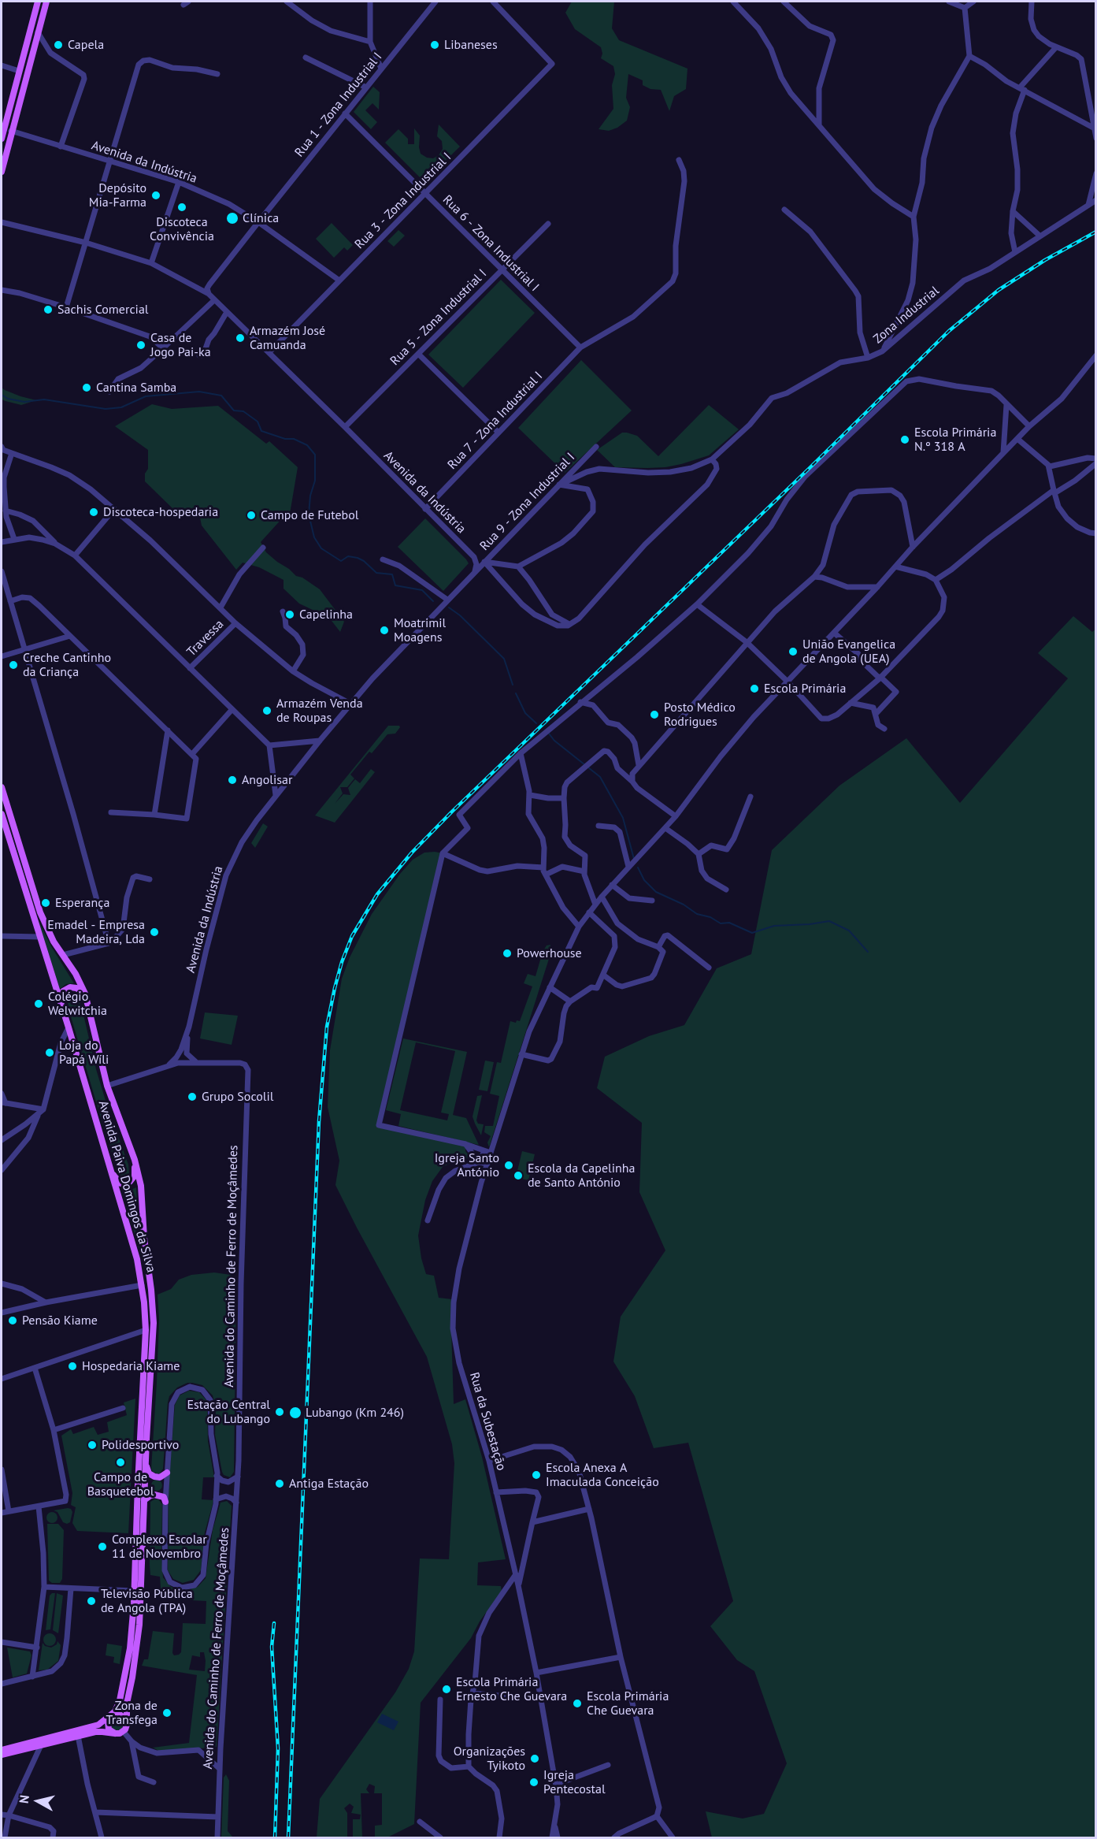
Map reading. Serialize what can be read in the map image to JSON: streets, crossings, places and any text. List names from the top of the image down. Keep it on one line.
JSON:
{"streets":{"main road":["Avenida Paiva Domingos da Silva"],"street":["Rua 1 - Zona Industrial I","Avenida da Indústria","Rua 3 - Zona Industrial I","Rua 6 - Zona Industrial I","Zona Industrial","Rua 5 - Zona Industrial I","Rua 7 - Zona Industrial I","Rua 9 - Zona Industrial I","Travessa","Avenida do Caminho de Ferro de Moçâmedes","Rua da Subestação"]},"crossings":[["Rua 1 - Zona Industrial I","Avenida da Indústria"],["Rua 1 - Zona Industrial I","Rua 6 - Zona Industrial I"],["Avenida da Indústria","Rua 3 - Zona Industrial I"],["Avenida da Indústria","Rua 5 - Zona Industrial I"],["Avenida da Indústria","Rua 7 - Zona Industrial I"],["Avenida da Indústria","Rua 9 - Zona Industrial I"],["Avenida da Indústria","Avenida do Caminho de Ferro de Moçâmedes"],["Rua 3 - Zona Industrial I","Rua 6 - Zona Industrial I"],["Rua 6 - Zona Industrial I","Rua 5 - Zona Industrial I"],["Rua 6 - Zona Industrial I","Rua 7 - Zona Industrial I"],["Avenida Paiva Domingos da Silva","Avenida do Caminho de Ferro de Moçâmedes"]],"places":["Capela","Libaneses","Depósito Mia-Farma","Discoteca Convivência","Clínica","Sachis Comercial","Armazém José Camuanda","Casa de Jogo Pai-ka","Cantina Samba","Escola Primária N.º 318 A","Discoteca-hospedaria","Campo de Futebol","Capelinha","Moatrimil Moagens","União Evangelica de Angola (UEA)","Creche Cantinho da Criança","Escola Primária","Armazém Venda de Roupas","Posto Médico Rodrigues","Angolisar","Esperança","Emadel - Empresa Madeira, Lda","Powerhouse","Colégio Welwitchia","Loja do Papá Wíli","Grupo Socolil","Igreja Santo António","Escola da Capelinha de Santo António","Pensão Kiame","Hospedaria Kiame","Estação Central do Lubango","Lubango (Km 246)","Polidesportivo","Campo de Basquetebol","Escola Anexa A Imaculada Conceição","Antiga Estação","Complexo Escolar 11 de Novembro","Televisão Pública de Angola (TPA)","Escola Primária Ernesto Che Guevara","Escola Primária Che Guevara","Zona de Transfega","Organizações Tyikoto","Igreja Pentecostal"],"north":"left"}
